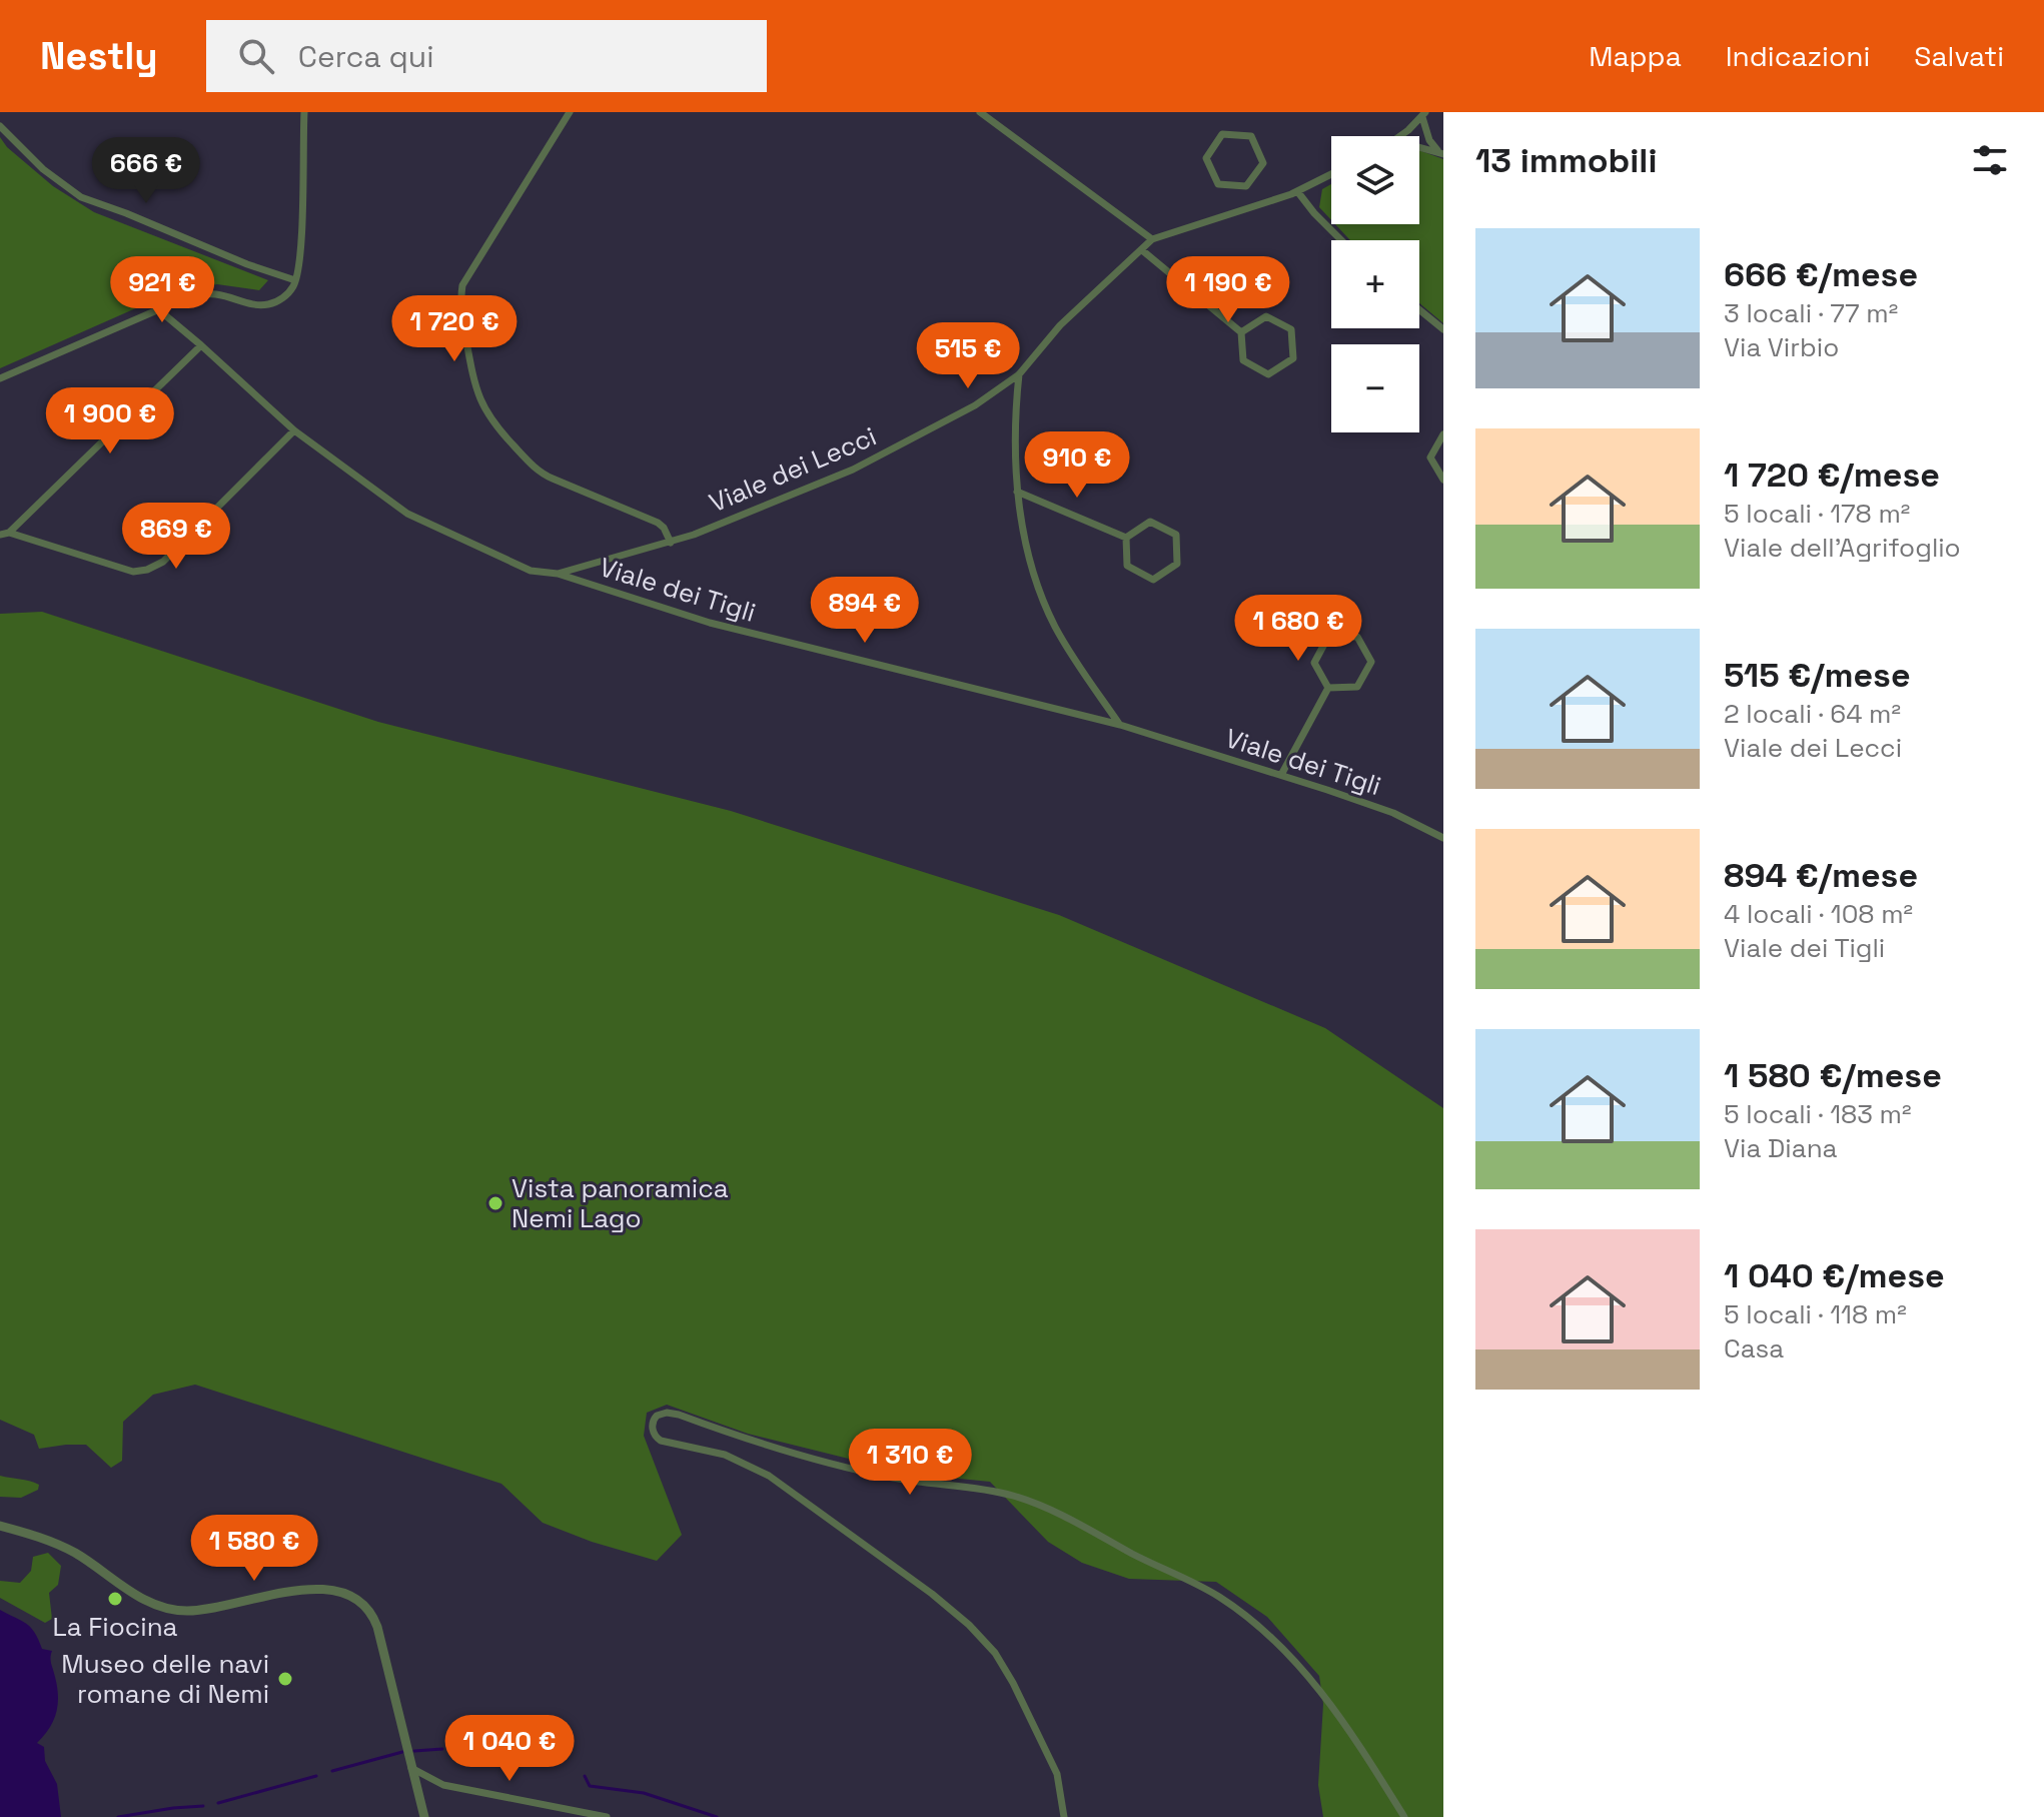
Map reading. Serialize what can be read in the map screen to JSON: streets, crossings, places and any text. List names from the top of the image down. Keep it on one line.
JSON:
{"streets":{"street":["Viale dei Lecci","Viale dei Tigli"]},"crossings":[["Viale dei Lecci","Viale dei Tigli"]],"places":["Vista panoramica Nemi Lago","La Fiocina","Museo delle navi romane di Nemi"],"page":{"header":"Nestly","search":"Cerca qui","nav":["Mappa","Indicazioni","Salvati"],"heading":"13 immobili","map_buttons":["+","−"],"price":["666 €","921 €","1 190 €","1 720 €","515 €","1 900 €","910 €","869 €","894 €","1 680 €","1 310 €","1 580 €","1 040 €"],"list":[{"name":"666 €/mese","note":"3 locali · 77 m² · Via Virbio"},{"name":"1 720 €/mese","note":"5 locali · 178 m² · Viale dell'Agrifoglio"},{"name":"515 €/mese","note":"2 locali · 64 m² · Viale dei Lecci"},{"name":"894 €/mese","note":"4 locali · 108 m² · Viale dei Tigli"},{"name":"1 580 €/mese","note":"5 locali · 183 m² · Via Diana"},{"name":"1 040 €/mese","note":"5 locali · 118 m² · Casa"}]}}
